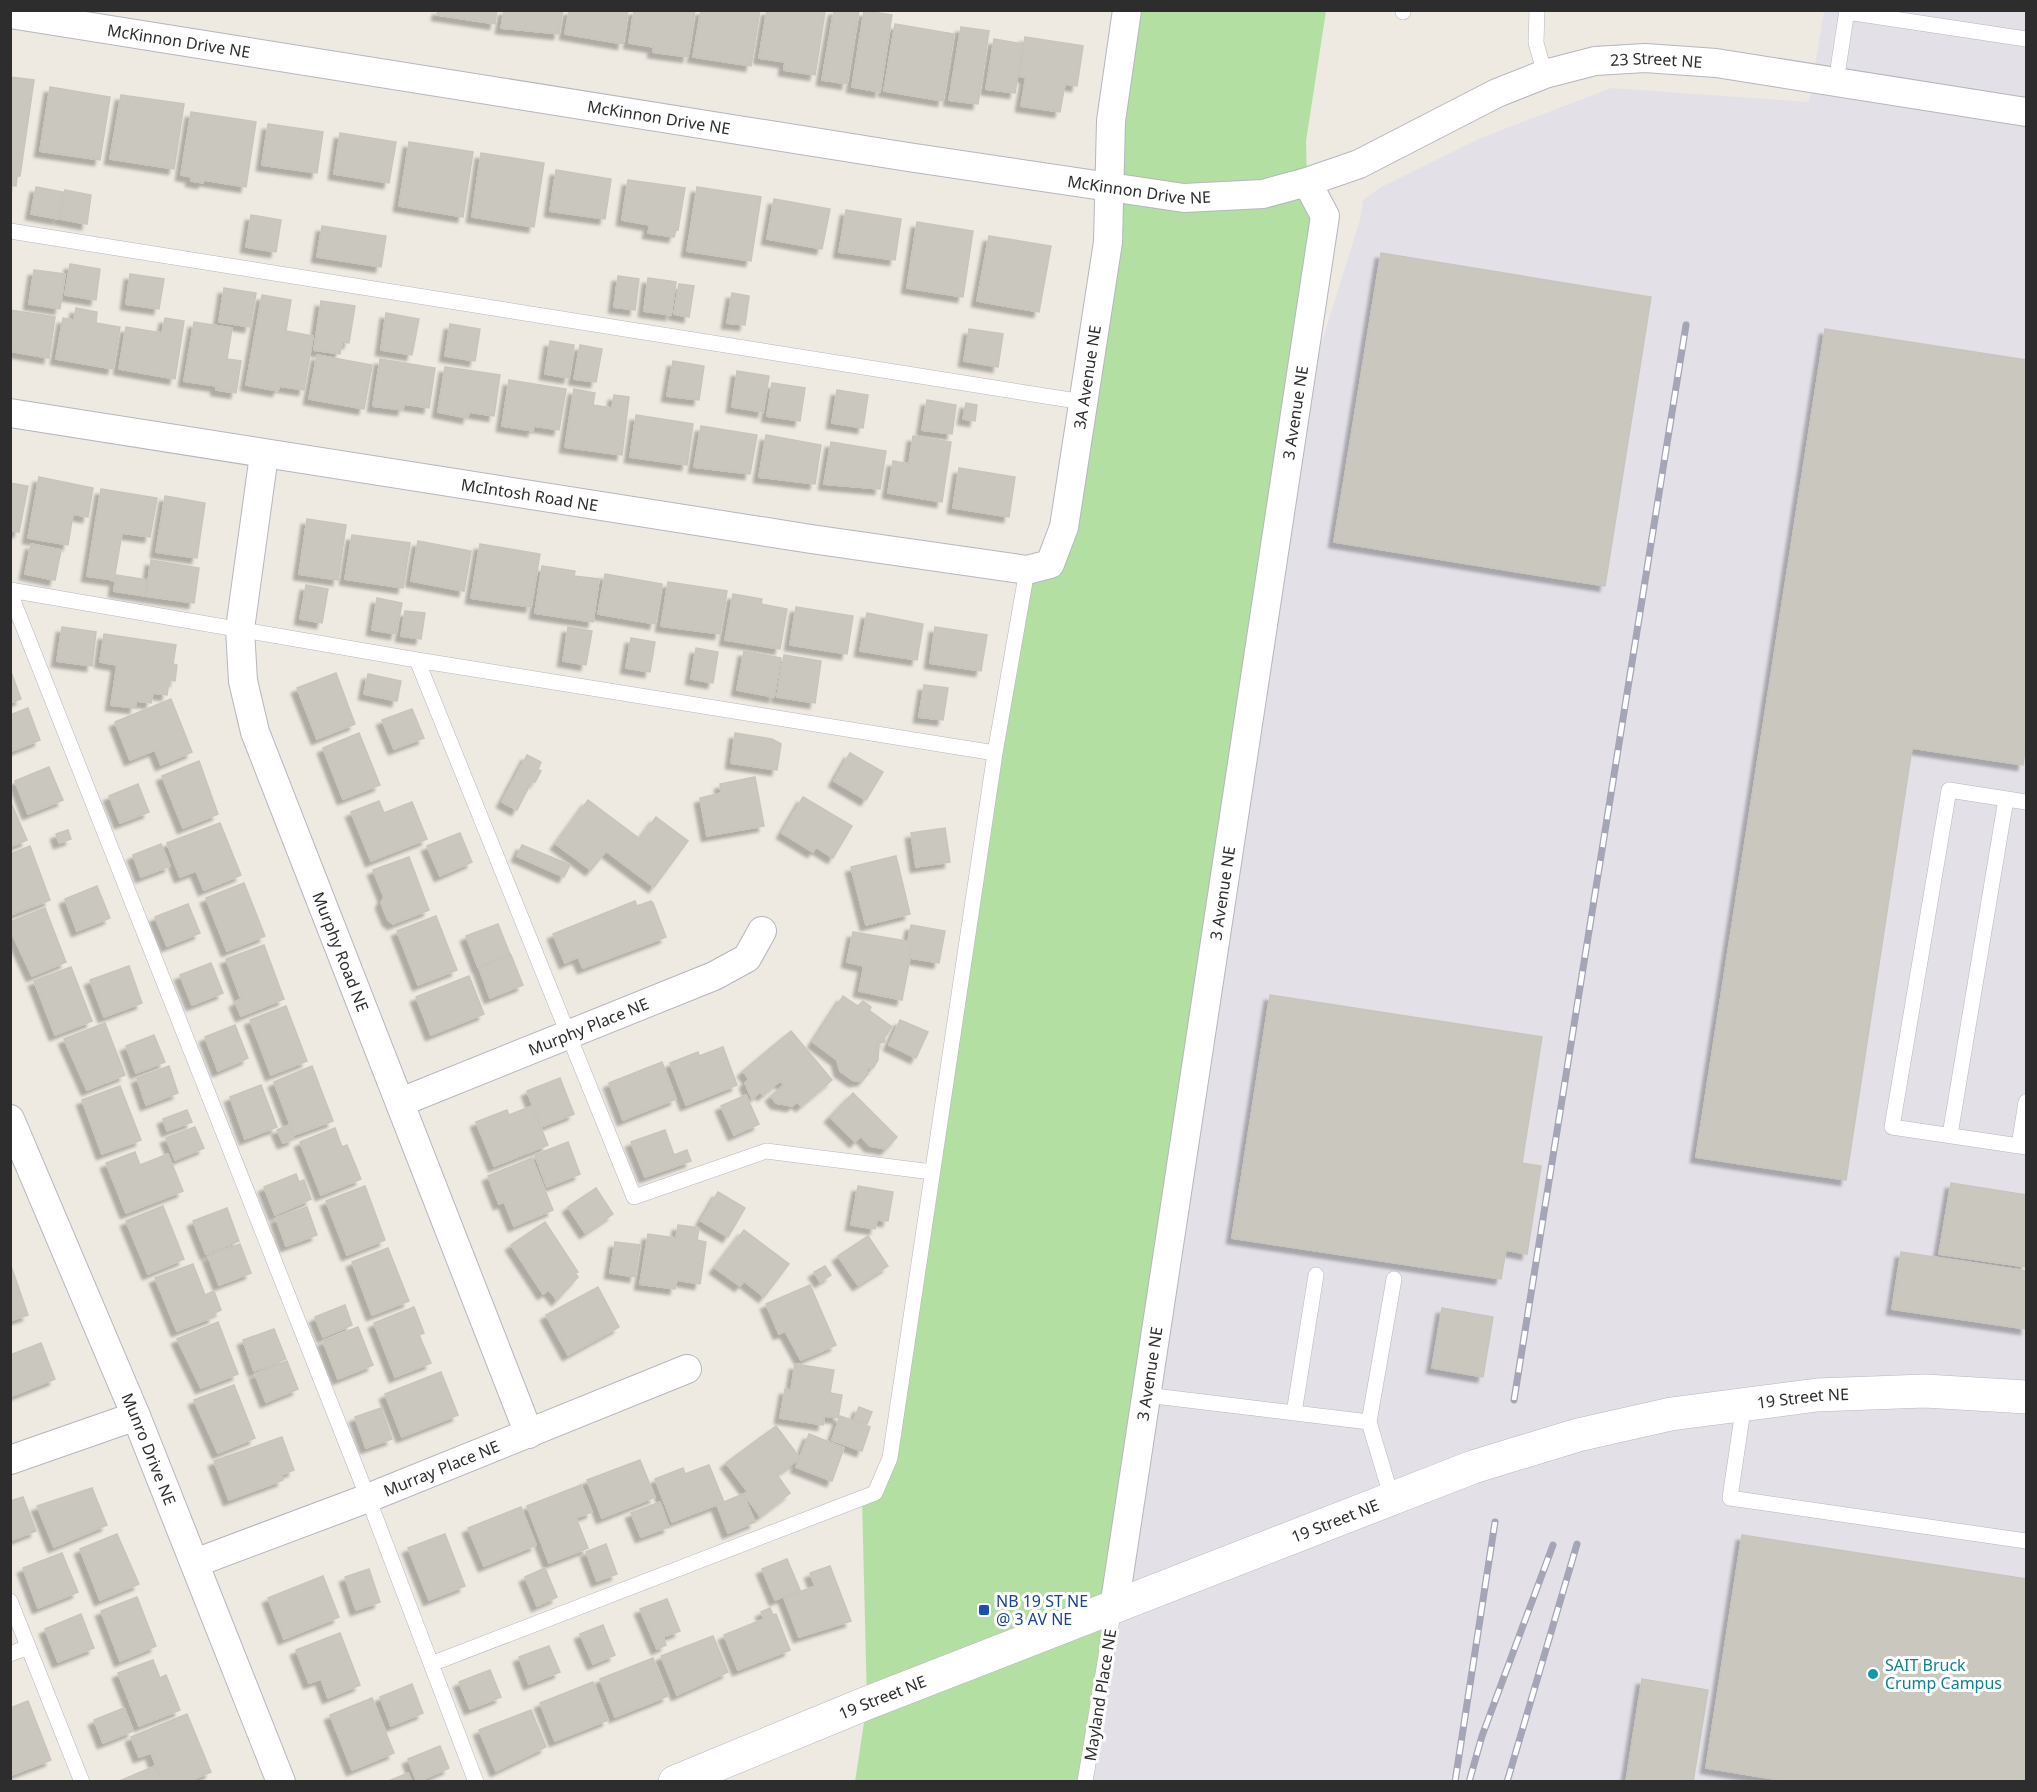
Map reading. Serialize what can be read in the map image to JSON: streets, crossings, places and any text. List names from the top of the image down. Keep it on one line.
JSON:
{"streets":{"street":["McKinnon Drive NE","23 Street NE","3A Avenue NE","3 Avenue NE","McIntosh Road NE","Murphy Road NE","Murphy Place NE","19 Street NE","Munro Drive NE","Murray Place NE"],"lane":["Mayland Place NE"]},"crossings":[["McKinnon Drive NE","23 Street NE"],["McKinnon Drive NE","3A Avenue NE"],["McKinnon Drive NE","3 Avenue NE"],["23 Street NE","3 Avenue NE"],["3A Avenue NE","McIntosh Road NE"],["3 Avenue NE","19 Street NE"],["3 Avenue NE","Mayland Place NE"],["McIntosh Road NE","Murphy Road NE"],["Murphy Road NE","Murphy Place NE"],["Murphy Road NE","Murray Place NE"],["19 Street NE","Mayland Place NE"],["Munro Drive NE","Murray Place NE"]],"places":{"transit":["NB 19 ST NE @ 3 AV NE"],"other":["SAIT Bruck Crump Campus"]}}
